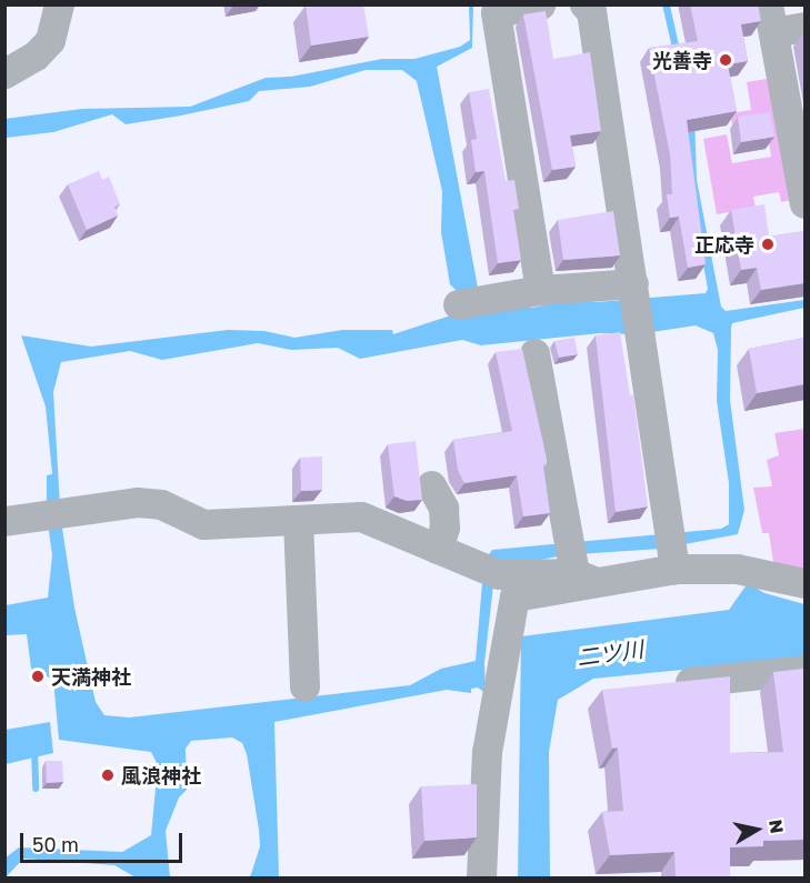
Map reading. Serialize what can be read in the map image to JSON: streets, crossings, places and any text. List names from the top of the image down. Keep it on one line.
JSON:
{"water":["二ツ川"],"places":["光善寺","正応寺","天満神社","風浪神社"],"scale_bar":"50 m","north":"right"}
